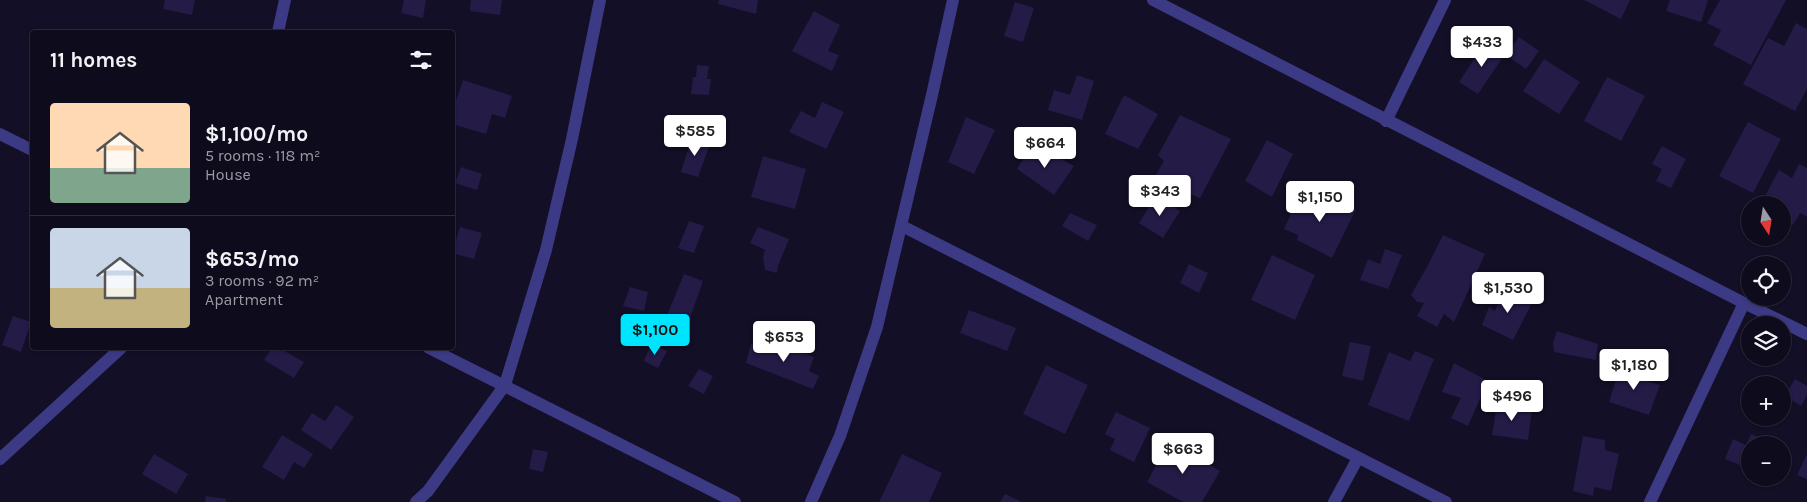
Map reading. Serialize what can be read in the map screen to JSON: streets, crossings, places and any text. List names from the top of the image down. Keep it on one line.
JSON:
{"north":"bottom","page":{"price":["$433","$585","$664","$343","$1,150","$1,530","$1,100","$653","$1,180","$496","$663"],"heading":"11 homes","list":[{"name":"$1,100/mo","note":"5 rooms · 118 m² · House"},{"name":"$653/mo","note":"3 rooms · 92 m² · Apartment"}],"map_buttons":["+","−"]}}
